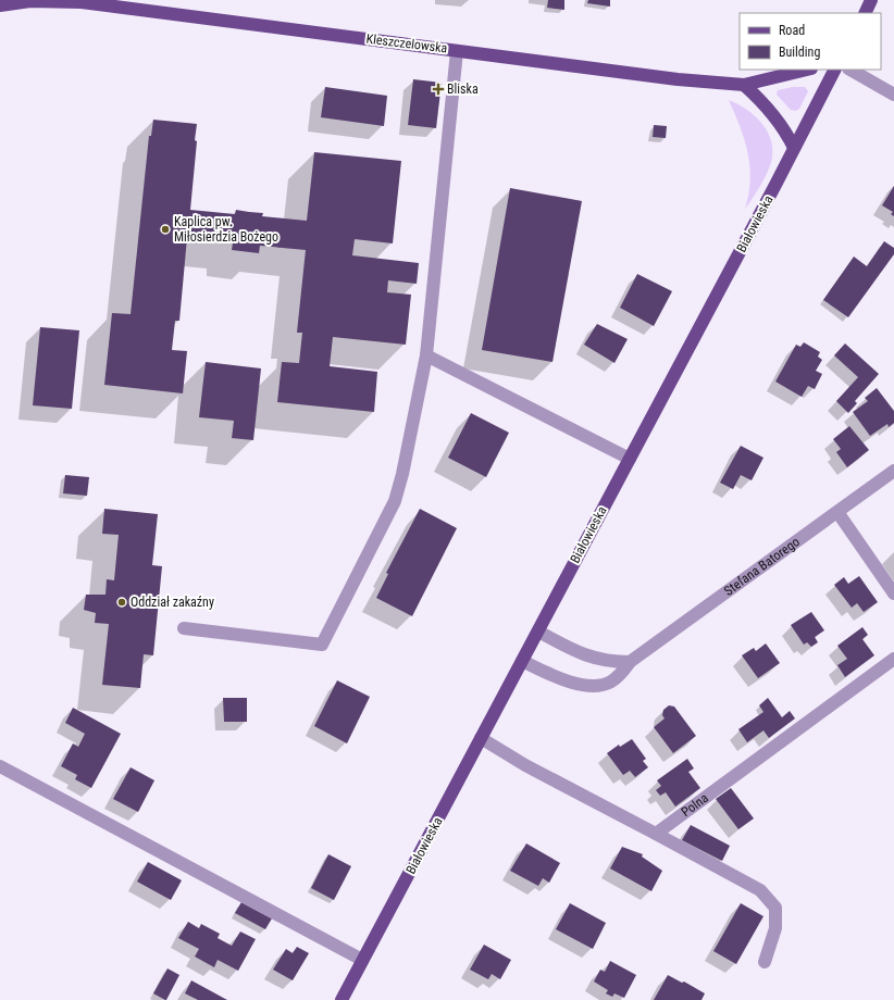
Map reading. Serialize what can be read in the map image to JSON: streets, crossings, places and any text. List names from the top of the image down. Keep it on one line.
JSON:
{"streets":{"main road":["Kleszczelowska","Białowieska"],"street":["Stefana Batorego","Polna"]},"crossings":[["Białowieska","Stefana Batorego"]],"places":{"health":["Bliska"],"other":["Kaplica pw. Miłosierdzia Bożego","Oddział zakaźny"]},"legend":["Road","Building"]}
